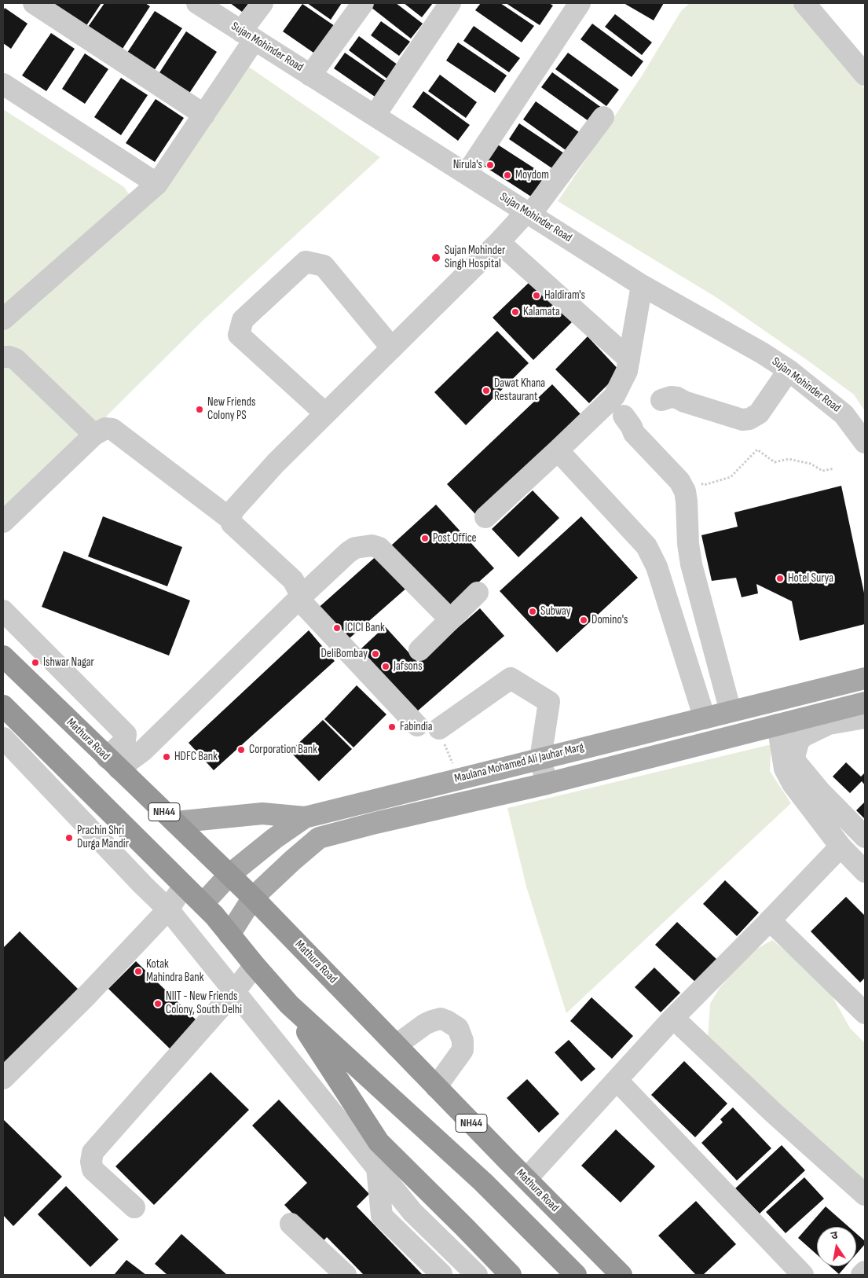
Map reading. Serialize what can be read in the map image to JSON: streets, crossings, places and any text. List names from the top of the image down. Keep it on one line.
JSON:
{"streets":{"highway":["Mathura Road","NH44"],"main road":["Maulana Mohamed Ali Jauhar Marg"],"street":["Sujan Mohinder Road"]},"crossings":[["Mathura Road","Maulana Mohamed Ali Jauhar Marg"]],"places":["Nirula's","Moydom","Sujan Mohinder Singh Hospital","Haldiram's","Kalamata","Dawat Khana Restaurant","New Friends Colony PS","Post Office","Hotel Surya","Subway","Domino's","ICICI Bank","DeliBombay","Ishwar Nagar","Jafsons","Fabindia","Corporation Bank","HDFC Bank","Prachin Shri Durga Mandir","Kotak Mahindra Bank","NIIT - New Friends Colony, South Delhi"],"north":"top"}
